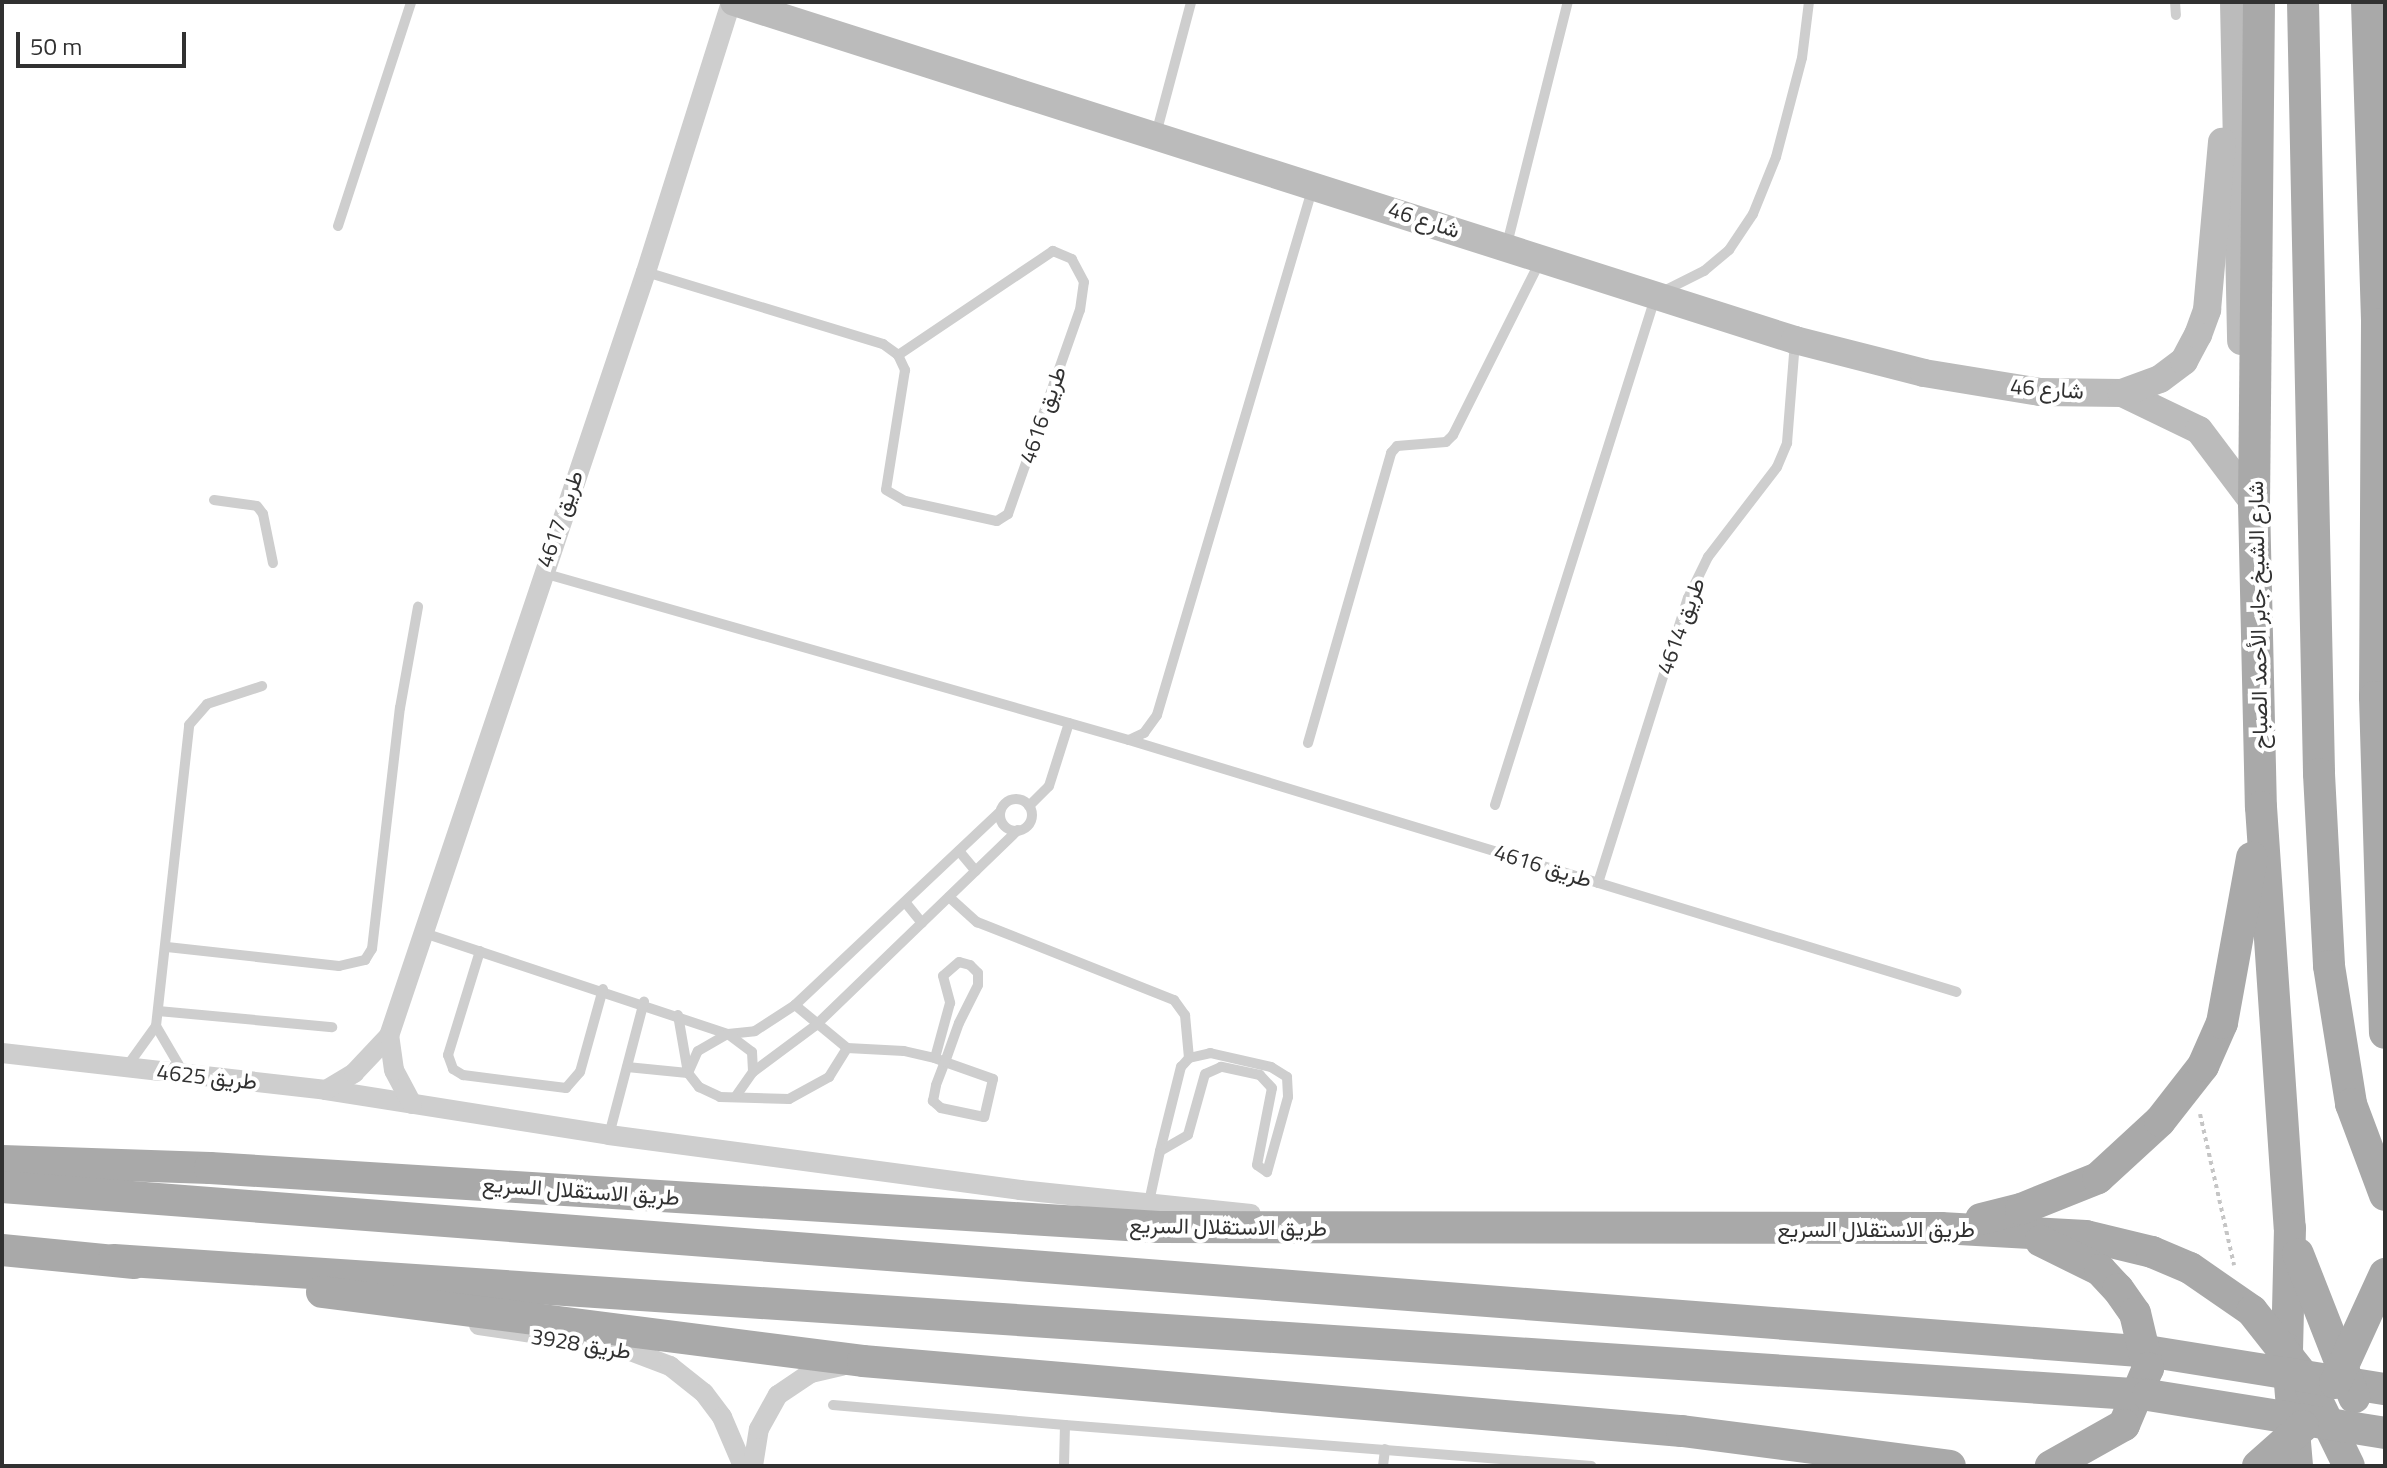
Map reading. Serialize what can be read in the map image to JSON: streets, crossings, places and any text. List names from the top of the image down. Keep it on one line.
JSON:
{"streets":{"main road":["شارع الشيخ جابر الأحمد الصباح","طريق الاستقلال السريع"],"street":["شارع 46","طريق 4617","طريق 4625","طريق 3928"],"lane":["طريق 4616","طريق 4614"]},"crossings":[["شارع 46","طريق 4617"],["شارع 46","شارع الشيخ جابر الأحمد الصباح"],["شارع 46","طريق 4614"],["طريق 4616","طريق 4617"],["طريق 4616","طريق 4614"],["طريق 4617","طريق 4625"],["طريق 4625","طريق الاستقلال السريع"]],"scale_bar":"50 m"}
